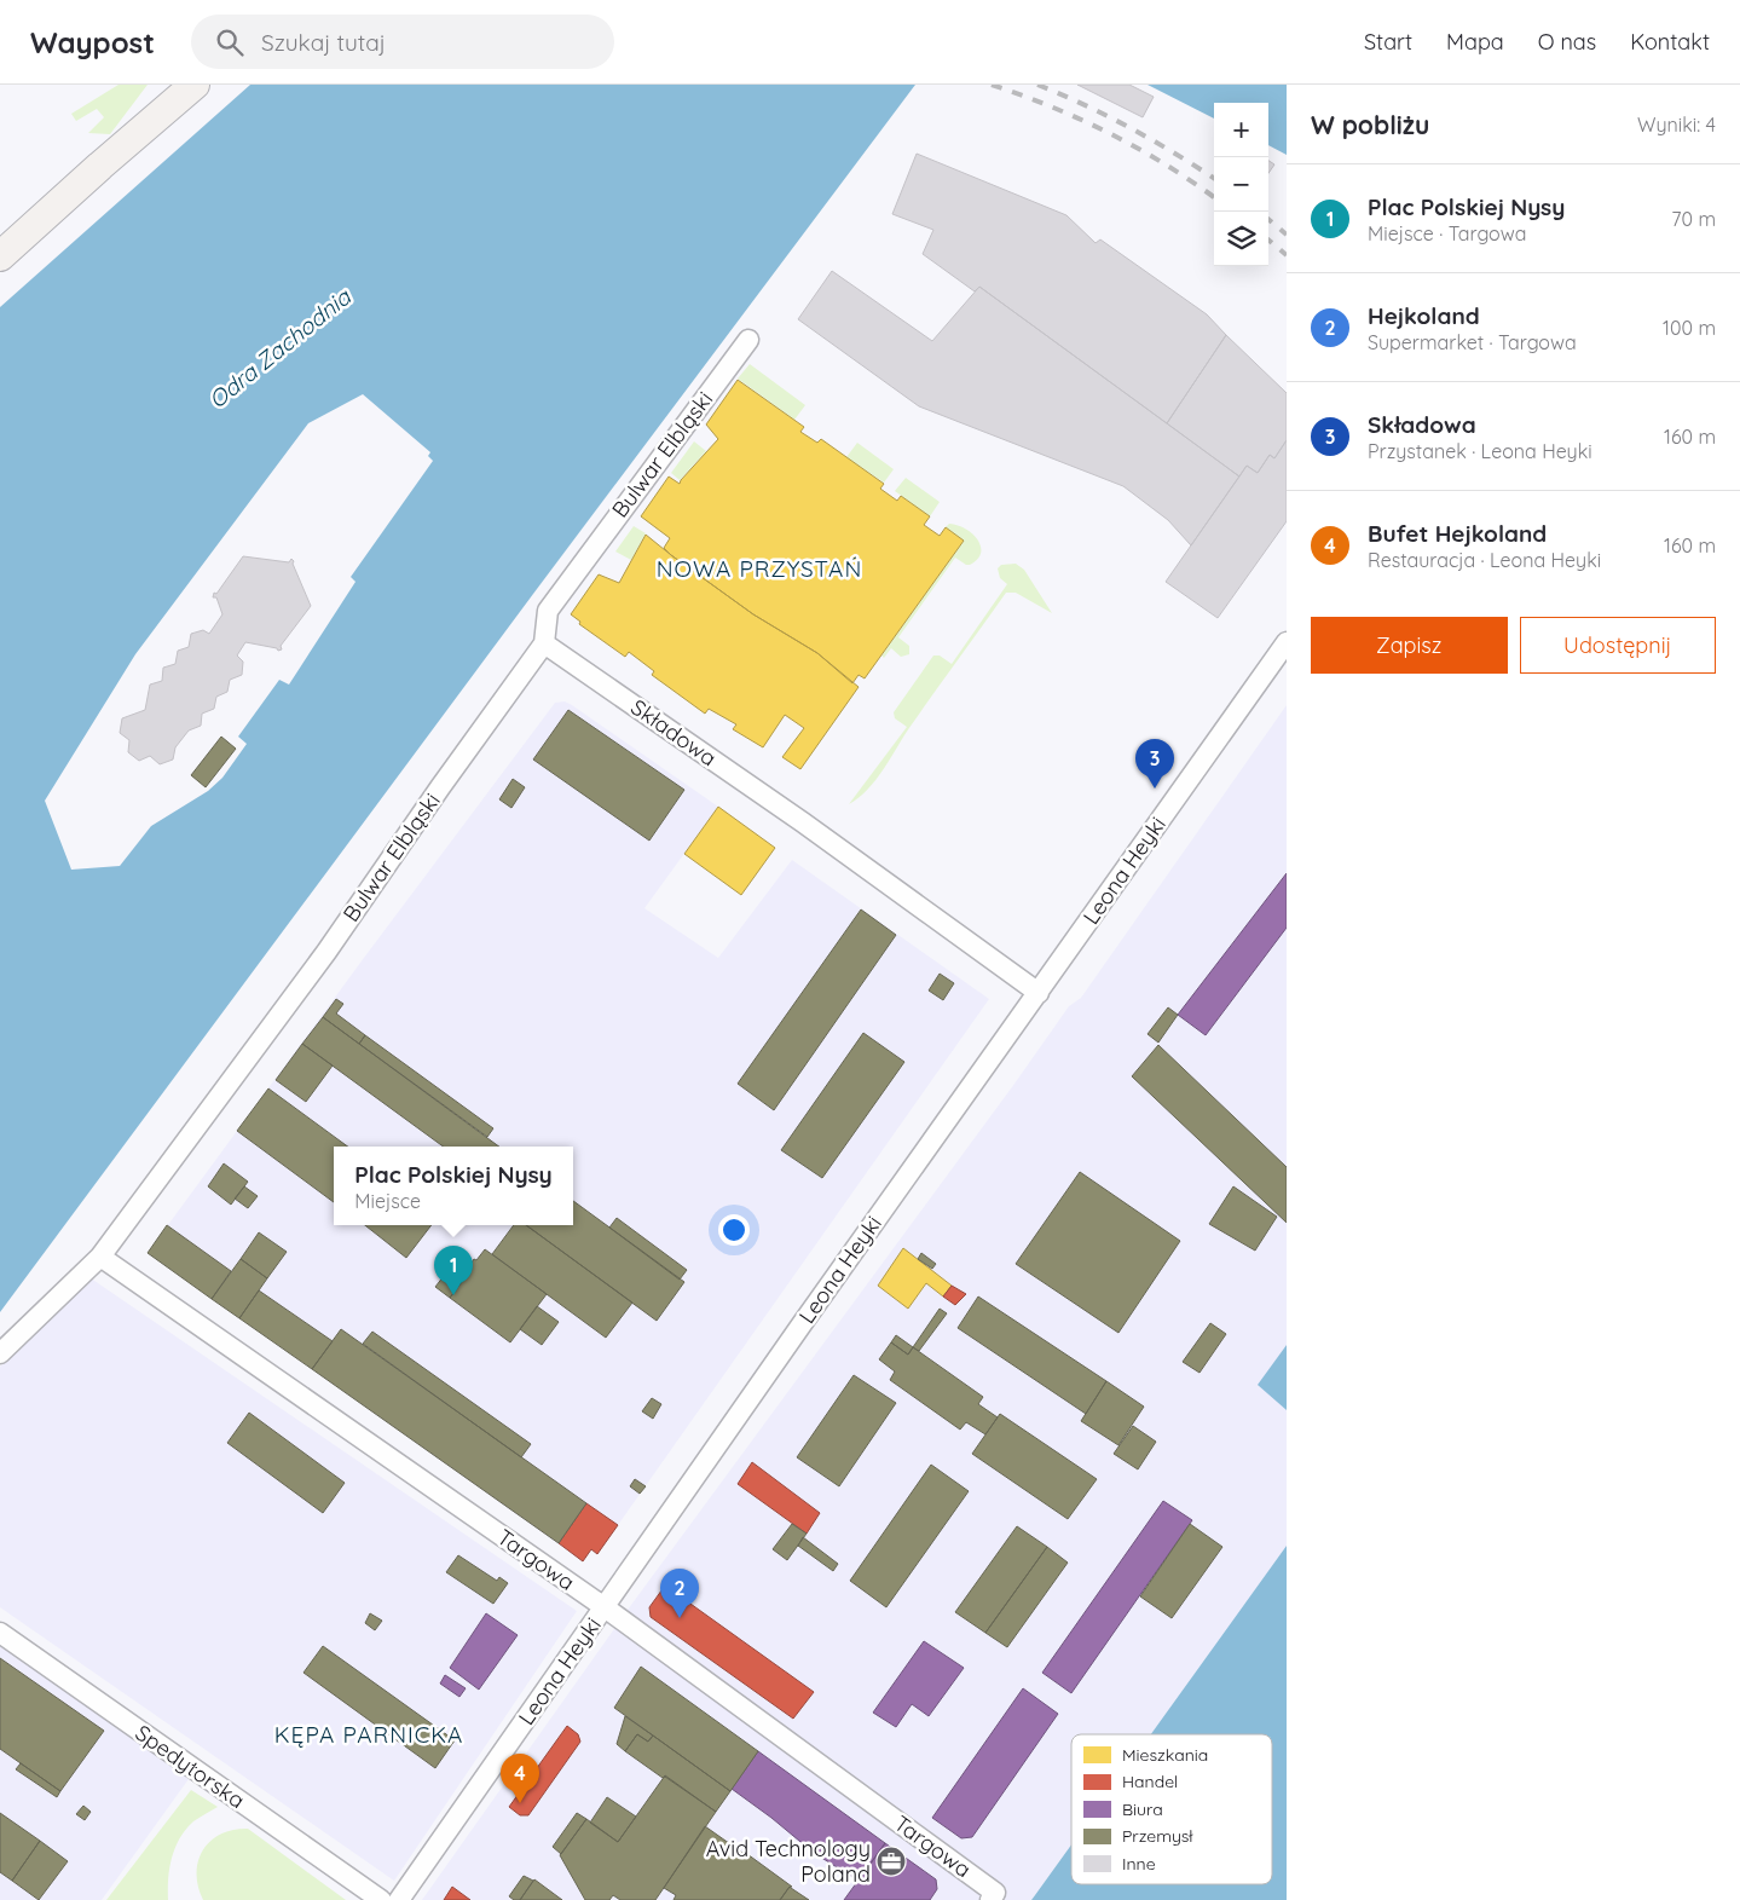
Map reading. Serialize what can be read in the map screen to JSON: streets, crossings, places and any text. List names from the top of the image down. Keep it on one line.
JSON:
{"streets":{"street":["Bulwar Elbląski","Składowa","Leona Heyki","Targowa","Spedytorska"]},"crossings":[["Bulwar Elbląski","Składowa"],["Bulwar Elbląski","Targowa"],["Składowa","Leona Heyki"],["Leona Heyki","Targowa"]],"districts":["NOWA PRZYSTAŃ","KĘPA PARNICKA"],"water":["Odra Zachodnia"],"places":{"office":["Avid Technology Poland"]},"legend":["Mieszkania","Handel","Biura","Przemysł","Inne"],"page":{"header":"Waypost","search":"Szukaj tutaj","nav":["Start","Mapa","O nas","Kontakt"],"heading":["W pobliżu","Wyniki: 4"],"map_buttons":["+","−"],"list":[{"mark":"1","name":"Plac Polskiej Nysy","note":"Miejsce · Targowa","value":"70 m"},{"mark":"2","name":"Hejkoland","note":"Supermarket · Targowa","value":"100 m"},{"mark":"3","name":"Składowa","note":"Przystanek · Leona Heyki","value":"160 m"},{"mark":"4","name":"Bufet Hejkoland","note":"Restauracja · Leona Heyki","value":"160 m"}],"buttons":["Zapisz","Udostępnij"],"pins":["3","1","2","4"],"popup":["Plac Polskiej Nysy","Miejsce"]}}
